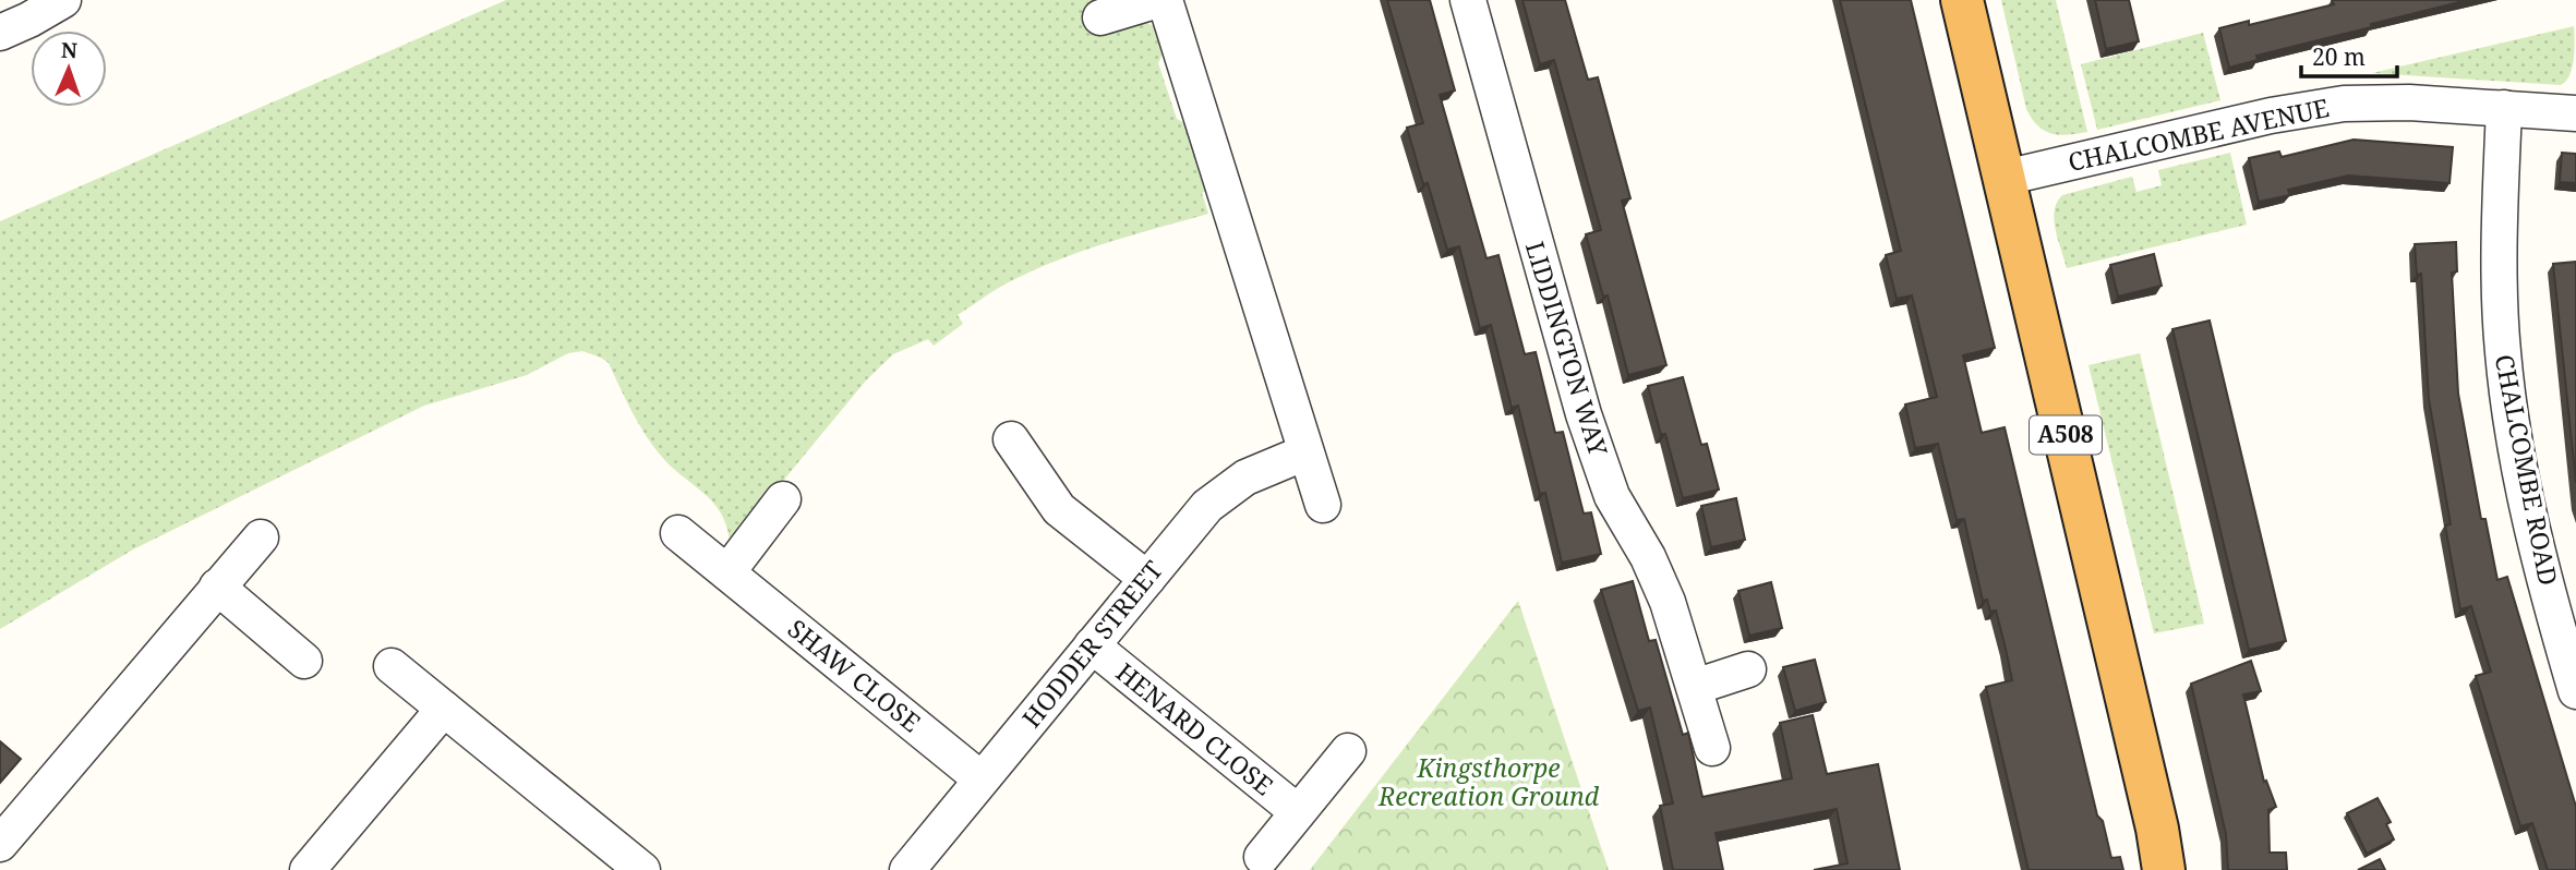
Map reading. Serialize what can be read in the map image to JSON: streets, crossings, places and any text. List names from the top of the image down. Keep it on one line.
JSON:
{"streets":{"highway":["A508"],"street":["CHALCOMBE AVENUE","LIDDINGTON WAY","CHALCOMBE ROAD","HODDER STREET","SHAW CLOSE","HENARD CLOSE"]},"crossings":[["CHALCOMBE AVENUE","A508"],["CHALCOMBE AVENUE","CHALCOMBE ROAD"],["HODDER STREET","SHAW CLOSE"],["HODDER STREET","HENARD CLOSE"]],"parks":["Kingsthorpe Recreation Ground"],"scale_bar":"20 m","north":"top"}
